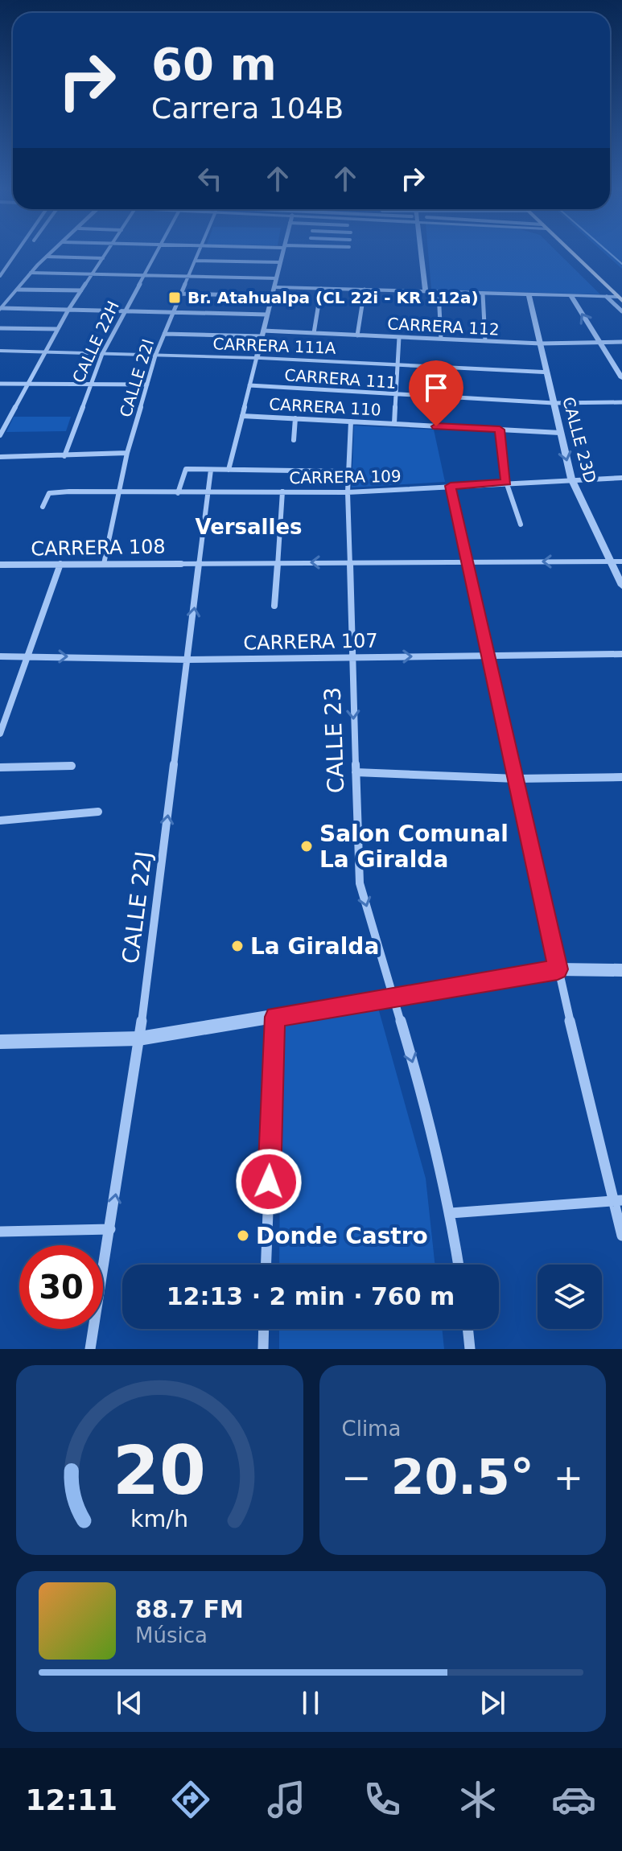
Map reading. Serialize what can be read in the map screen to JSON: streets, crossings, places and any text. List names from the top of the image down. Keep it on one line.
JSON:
{"streets":{"street":["CARRERA 112","CALLE 22H","CARRERA 111A","CALLE 22I","CARRERA 111","CARRERA 110","CALLE 23D","CARRERA 109","CARRERA 108","CARRERA 107","CALLE 23","CALLE 22J"]},"crossings":[["CARRERA 112","CALLE 22I"],["CARRERA 112","CALLE 23D"],["CALLE 22H","CARRERA 111A"],["CARRERA 111A","CALLE 22I"],["CARRERA 111A","CALLE 23D"],["CALLE 22I","CARRERA 109"],["CALLE 22I","CARRERA 108"],["CARRERA 111","CALLE 23D"],["CARRERA 110","CALLE 23D"],["CARRERA 110","CALLE 23"],["CALLE 23D","CARRERA 109"],["CALLE 23D","CARRERA 108"],["CARRERA 109","CALLE 23"],["CARRERA 109","CALLE 22J"],["CARRERA 108","CALLE 23"],["CARRERA 108","CALLE 22J"],["CARRERA 107","CALLE 23"],["CARRERA 107","CALLE 22J"]],"one_way":["CARRERA 107","CALLE 23","CALLE 22J"],"districts":["Versalles"],"places":{"transit":["Br. Atahualpa (CL 22i - KR 112a)"],"other":["Salon Comunal La Giralda","La Giralda","Donde Castro"]},"page":{"turn":["60 m","Carrera 104B"],"limit":"30","trip":"12:13 · 2 min · 760 m","tile":"Clima","heat":["−","20.5°","+"],"song":["88.7 FM","Música"],"tabs":"12:11","gauge":["20","km/h"]}}
